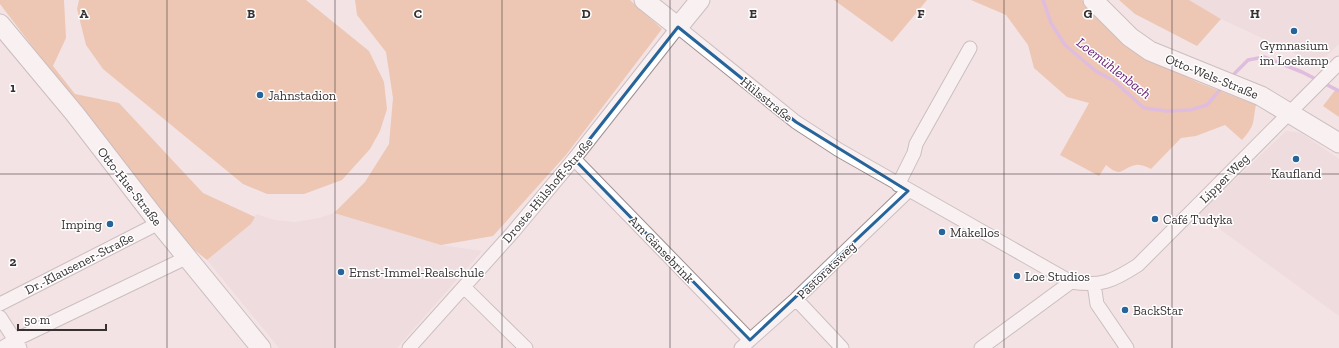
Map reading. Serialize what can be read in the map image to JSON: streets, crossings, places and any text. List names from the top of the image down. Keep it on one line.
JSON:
{"streets":{"street":["Otto-Wels-Straße","Hülsstraße","Lipper Weg","Otto-Hue-Straße","Droste-Hülshoff-Straße","Am Gänsebrink","Dr.-Klausener-Straße","Pastoratsweg"]},"crossings":[["Otto-Wels-Straße","Lipper Weg"],["Hülsstraße","Lipper Weg"],["Hülsstraße","Droste-Hülshoff-Straße"],["Hülsstraße","Pastoratsweg"],["Otto-Hue-Straße","Dr.-Klausener-Straße"],["Droste-Hülshoff-Straße","Am Gänsebrink"],["Am Gänsebrink","Pastoratsweg"]],"water":["Loemühlenbach"],"places":["Gymnasium im Loekamp","Jahnstadion","Kaufland","Café Tudyka","Imping","Makellos","Ernst-Immel-Realschule","Loe Studios","BackStar"],"scale_bar":"50 m","grid":{"columns":["A","B","C","D","E","F","G","H"],"rows":["1","2"]}}
